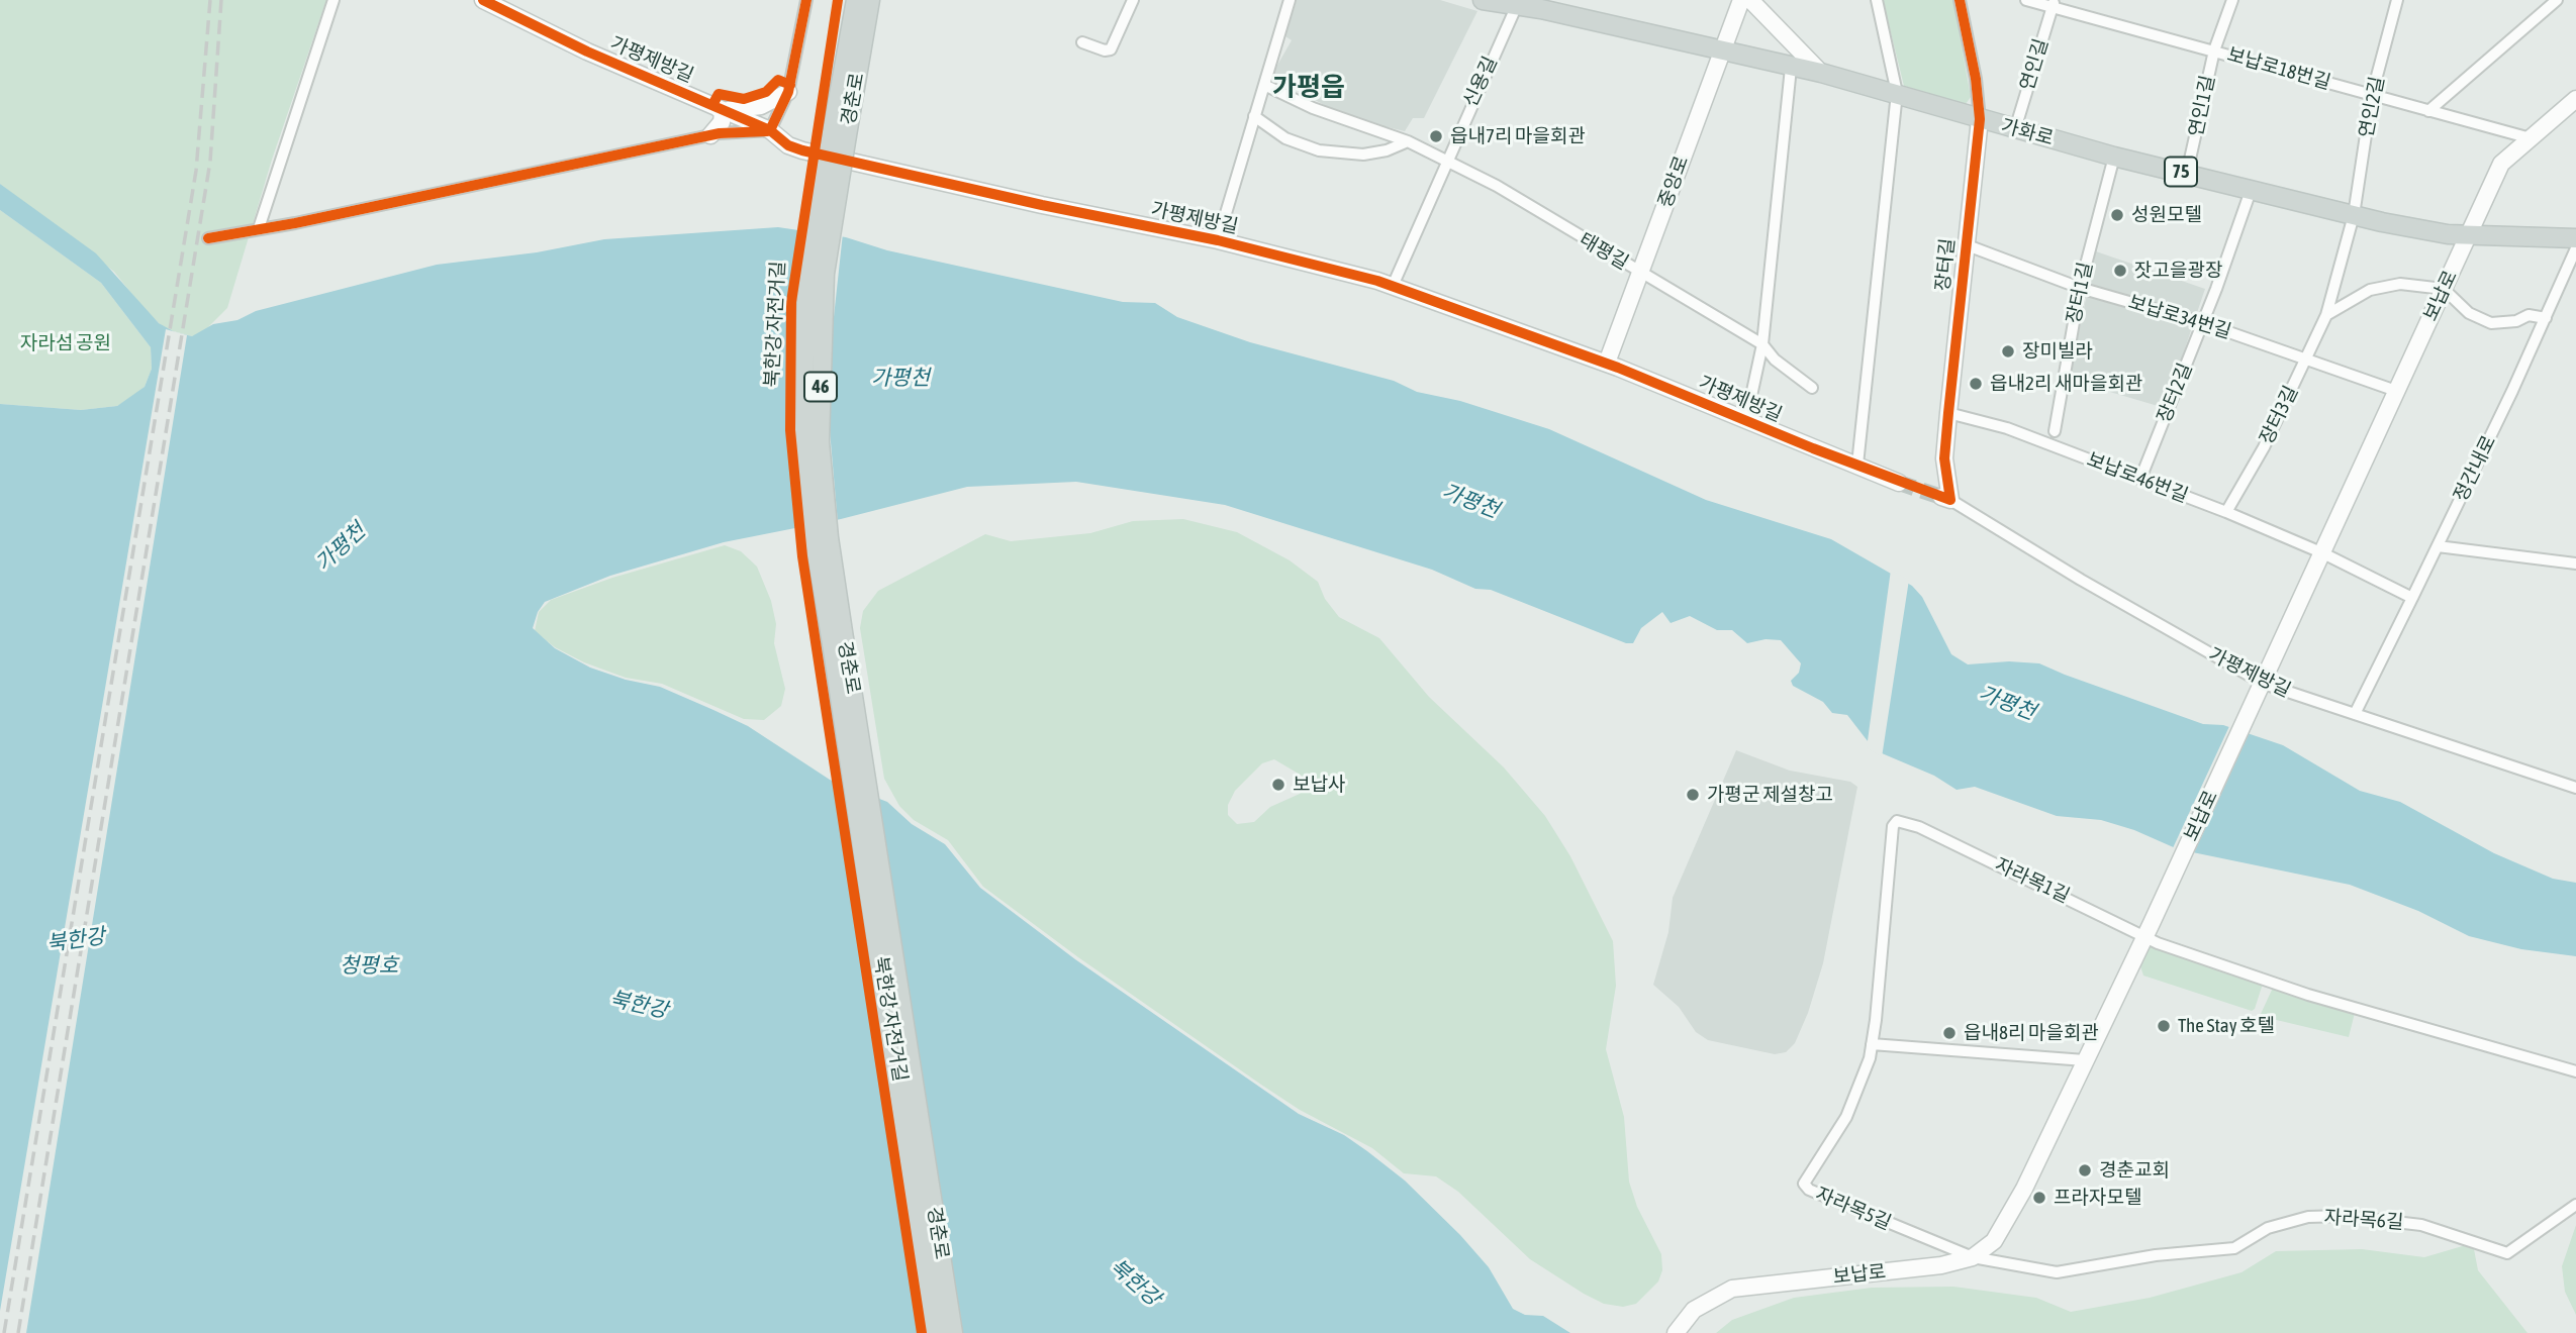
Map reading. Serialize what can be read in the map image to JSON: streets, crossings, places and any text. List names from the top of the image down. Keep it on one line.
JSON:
{"streets":{"main road":["경춘로","가화로","75","46"],"street":["가평제방길","연인길","보납로18번길","신용길","연인1길","연인2길","중앙로","태평길","장터길","장터1길","보납로","보납로34번길","장터2길","장터3길","정간내로","보납로46번길","자라목1길","자라목5길","자라목6길"],"cycle path":["북한강 자전거길"]},"crossings":[["가평제방길","신용길"],["가평제방길","중앙로"],["가평제방길","장터길"],["가평제방길","보납로"],["가평제방길","정간내로"],["가평제방길","보납로46번길"],["연인길","보납로18번길"],["연인길","가화로"],["보납로18번길","연인1길"],["보납로18번길","연인2길"],["보납로18번길","보납로"],["신용길","가화로"],["신용길","태평길"],["연인1길","가화로"],["연인2길","가화로"],["연인2길","장터3길"],["가화로","중앙로"],["가화로","장터길"],["가화로","장터1길"],["가화로","보납로"],["가화로","장터2길"],["가화로","장터3길"],["중앙로","태평길"],["장터길","보납로34번길"],["장터길","보납로46번길"],["장터1길","보납로34번길"],["보납로","보납로34번길"],["보납로","보납로46번길"],["보납로","자라목1길"],["보납로","자라목5길"],["보납로","자라목6길"],["보납로34번길","장터2길"],["보납로34번길","장터3길"],["장터2길","보납로46번길"],["장터3길","보납로46번길"],["자라목1길","자라목5길"],["자라목5길","자라목6길"]],"districts":["가평읍"],"water":["가평천","북한강","청평호"],"parks":["자라섬 공원"],"places":["읍내7리 마을회관","성원모텔","잣고을광장","장미빌라","읍내2리 새마을회관","보납사","가평군 제설창고","The Stay 호텔","읍내8리 마을회관","경춘교회","프라자모텔"]}
